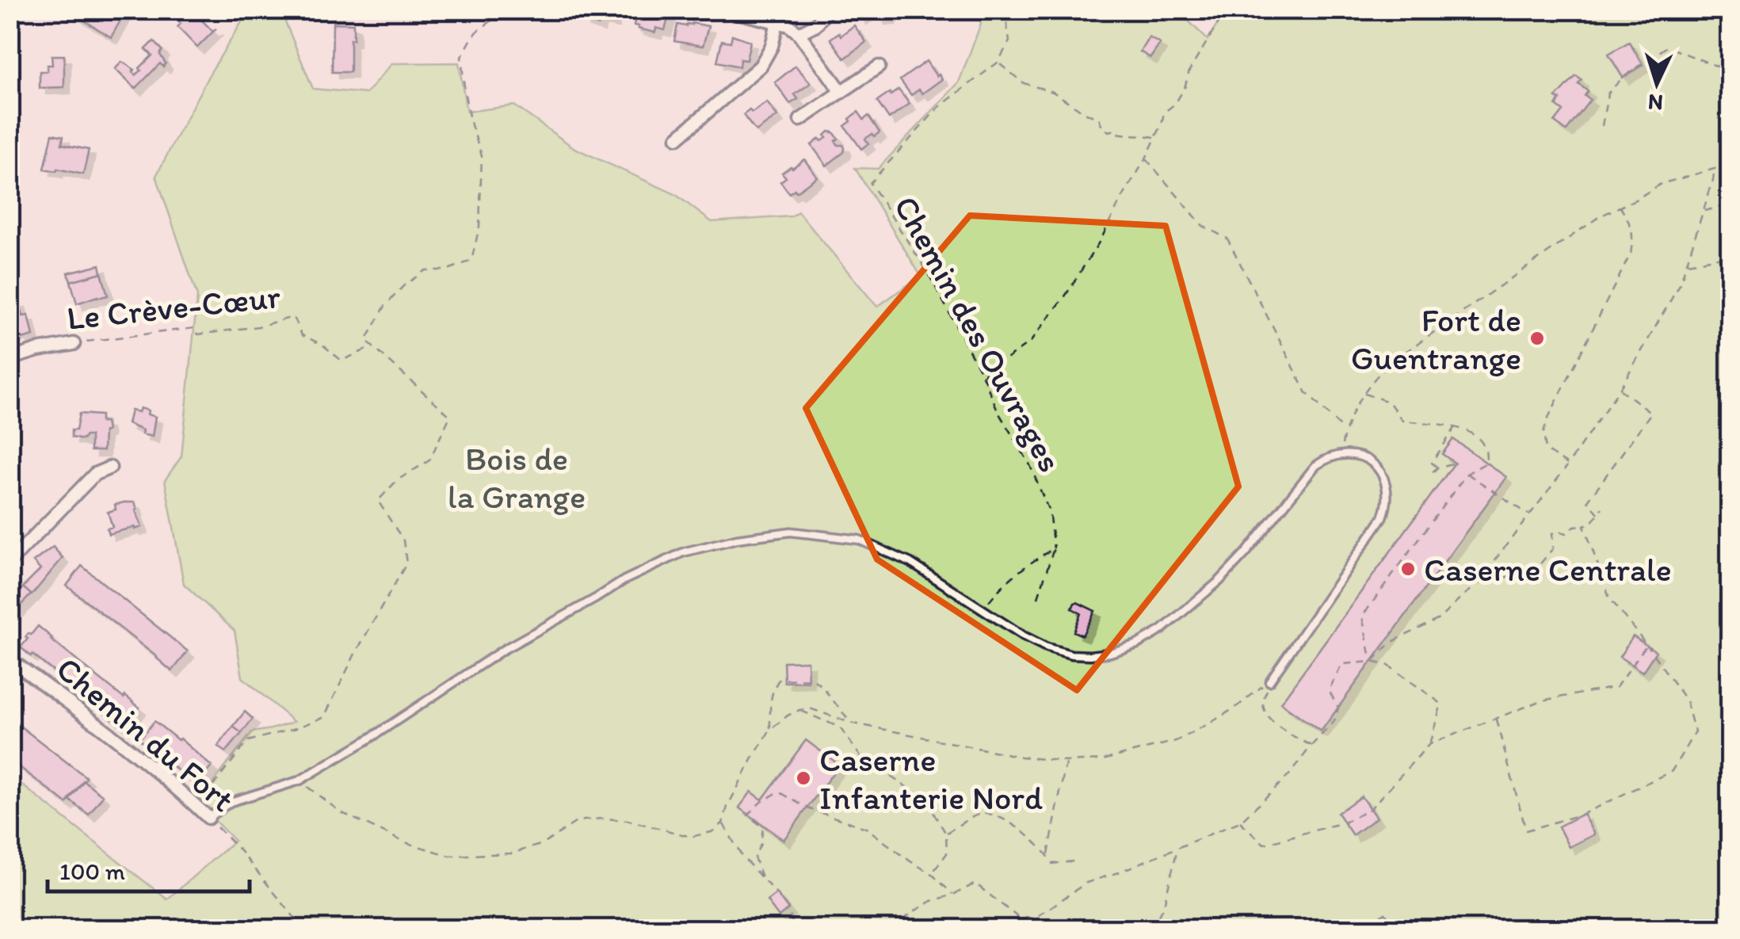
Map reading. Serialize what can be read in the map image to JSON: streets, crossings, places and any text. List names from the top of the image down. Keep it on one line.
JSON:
{"streets":{"street":["Le Crève-Cœur","Chemin du Fort"],"path":["Chemin des Ouvrages"]},"parks":["Bois de la Grange"],"places":["Fort de Guentrange","Caserne Centrale","Caserne Infanterie Nord"],"scale_bar":"100 m","north":"bottom"}
